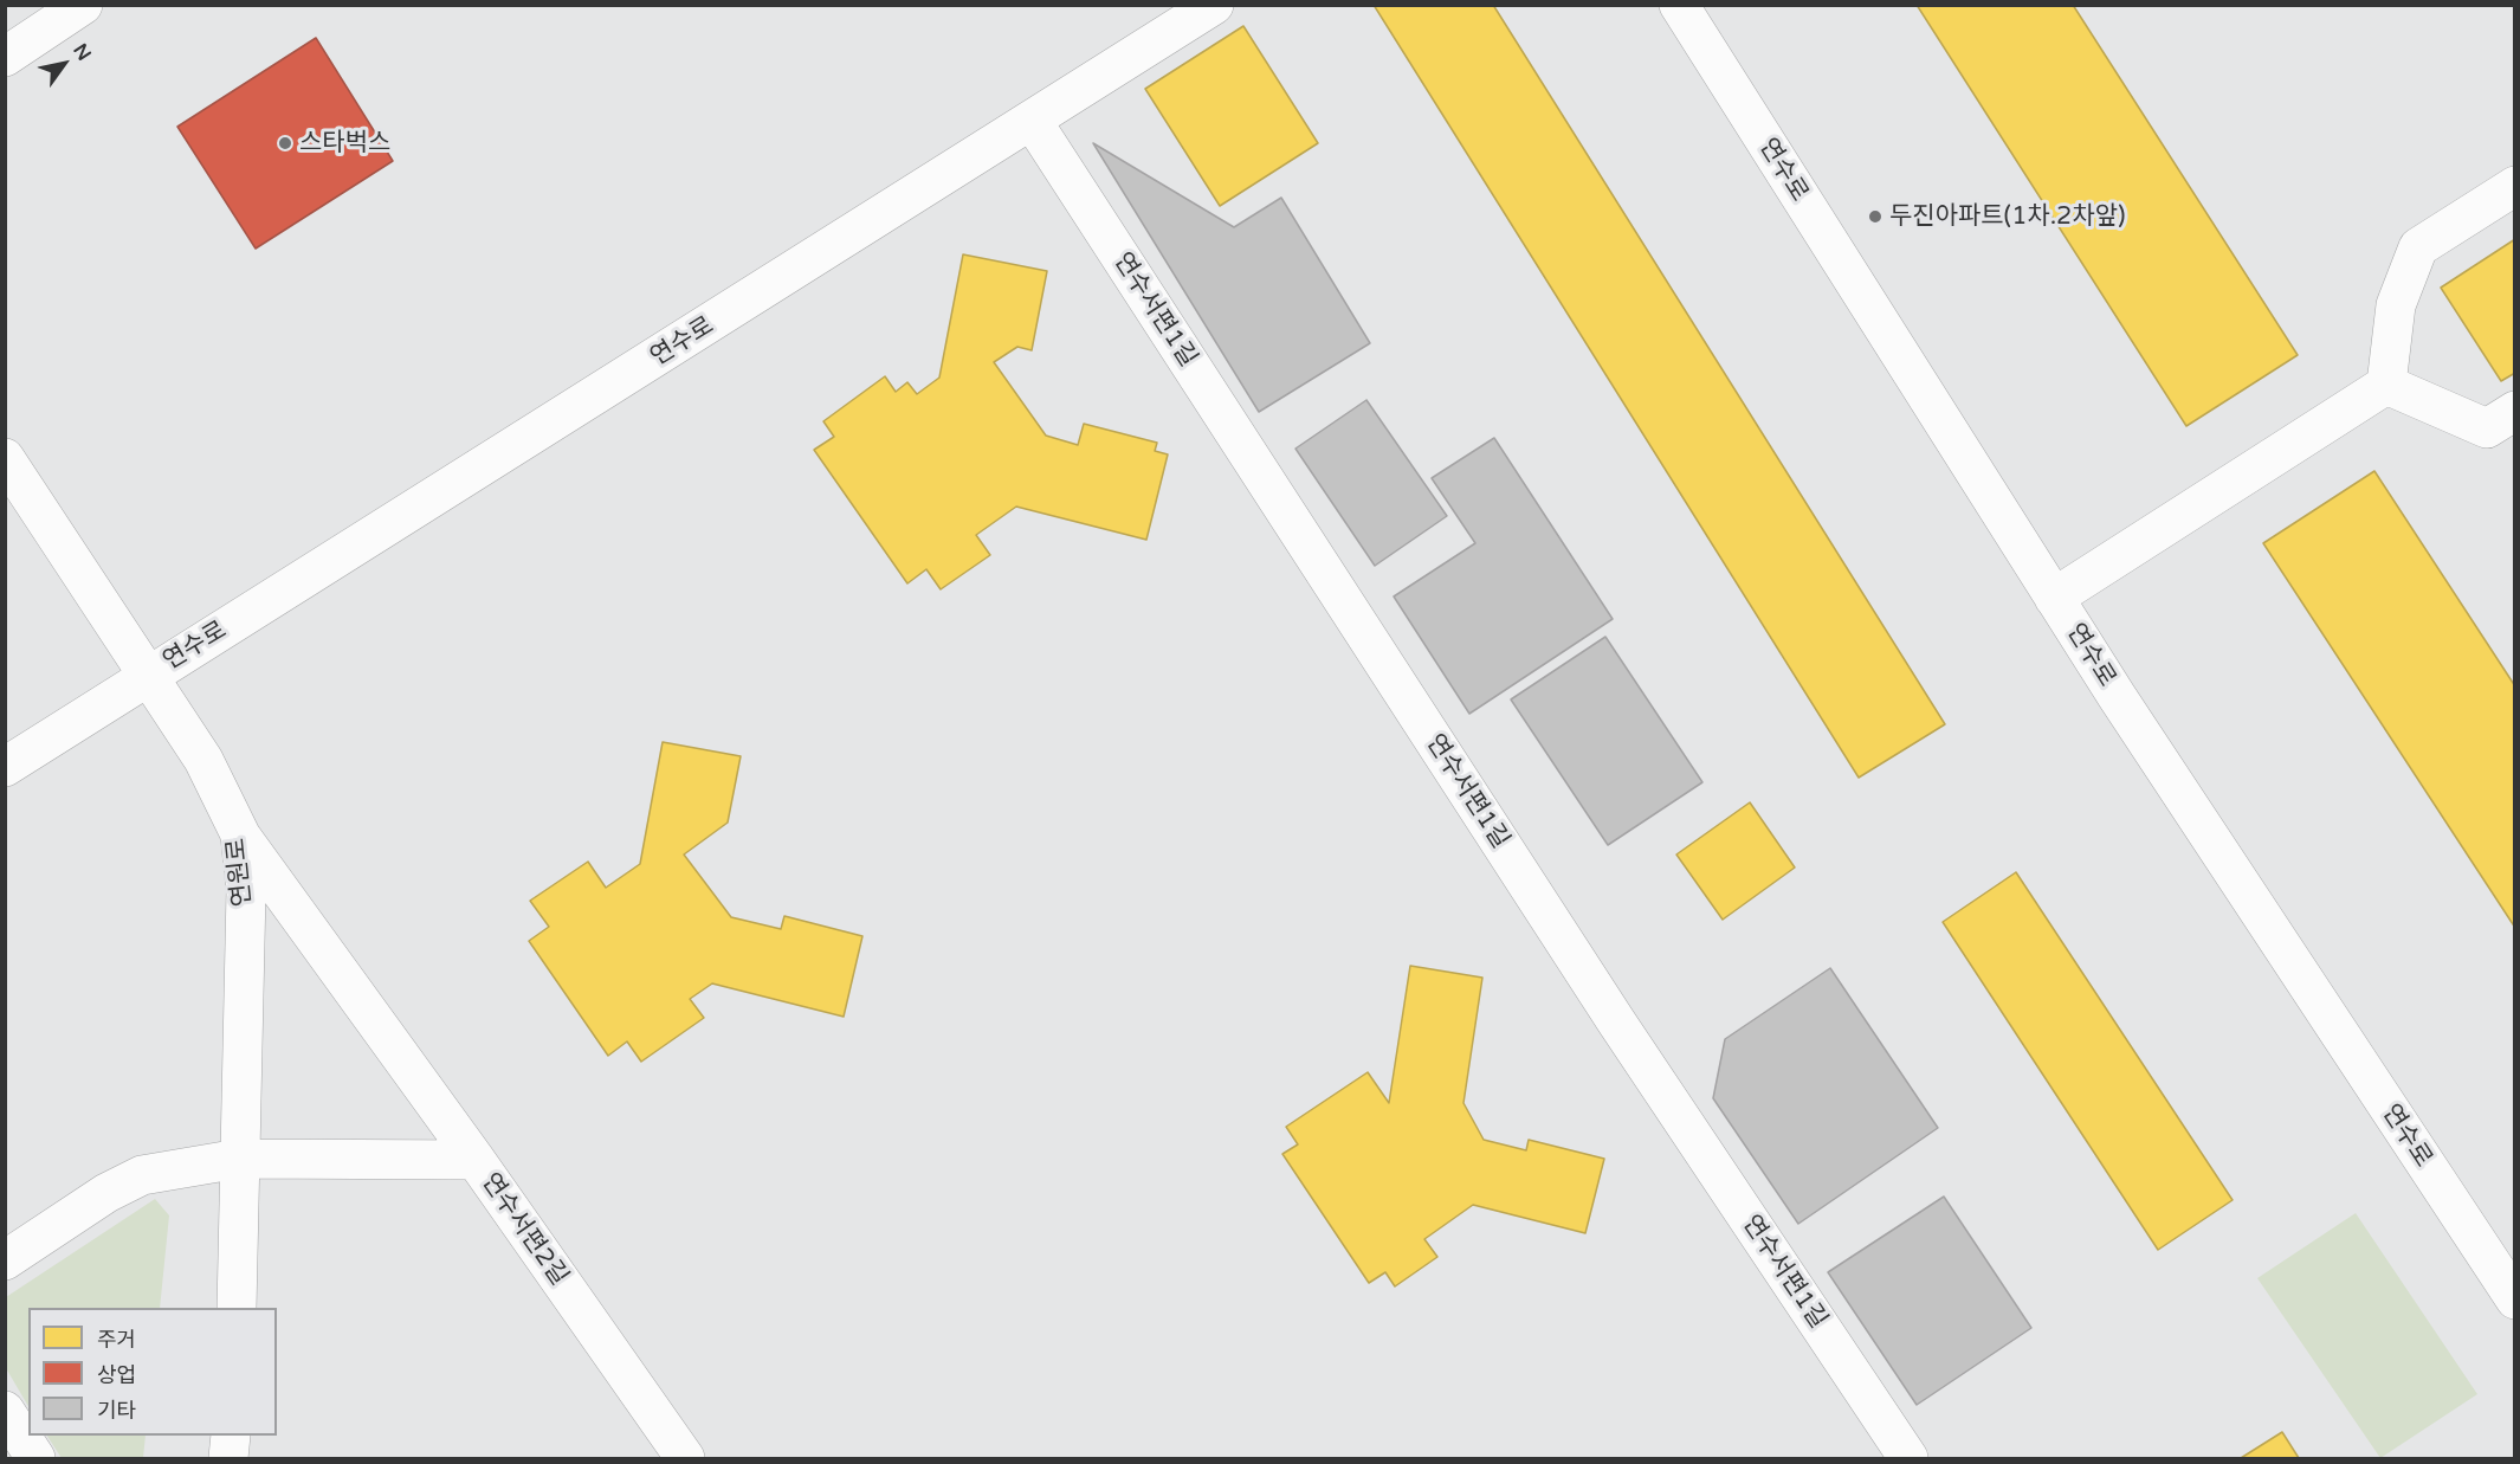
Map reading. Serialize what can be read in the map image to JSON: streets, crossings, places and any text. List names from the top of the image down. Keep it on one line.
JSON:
{"streets":{"street":["연수로","연수서편1길","연원로","연수서편2길"]},"crossings":[["연수로","연수서편1길"],["연수로","연원로"],["연원로","연수서편2길"]],"places":["스타벅스","두진아파트(1차.2차앞)"],"legend":["주거","상업","기타"],"north":"top right"}
